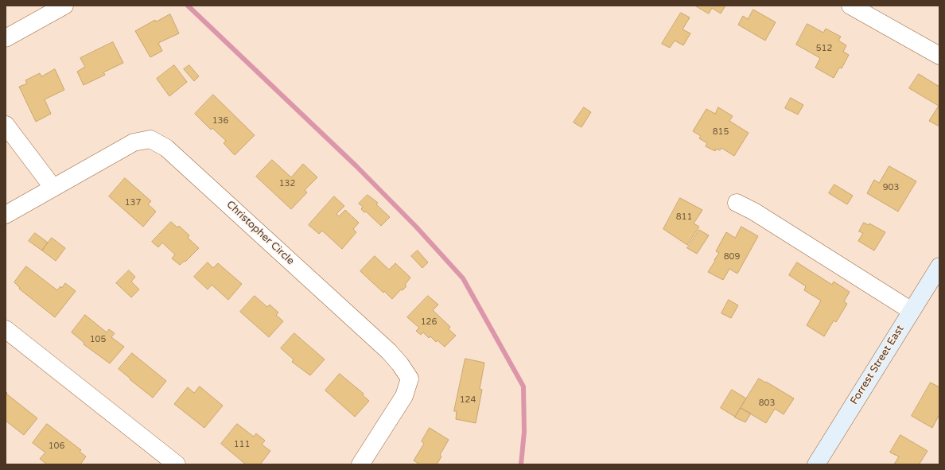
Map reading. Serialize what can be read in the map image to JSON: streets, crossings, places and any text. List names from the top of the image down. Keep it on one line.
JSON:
{"streets":{"main road":["Forrest Street East"],"street":["Christopher Circle"]},"house_numbers":["512","136","815","132","903","137","811","809","126","105","124","803","111","106"]}
